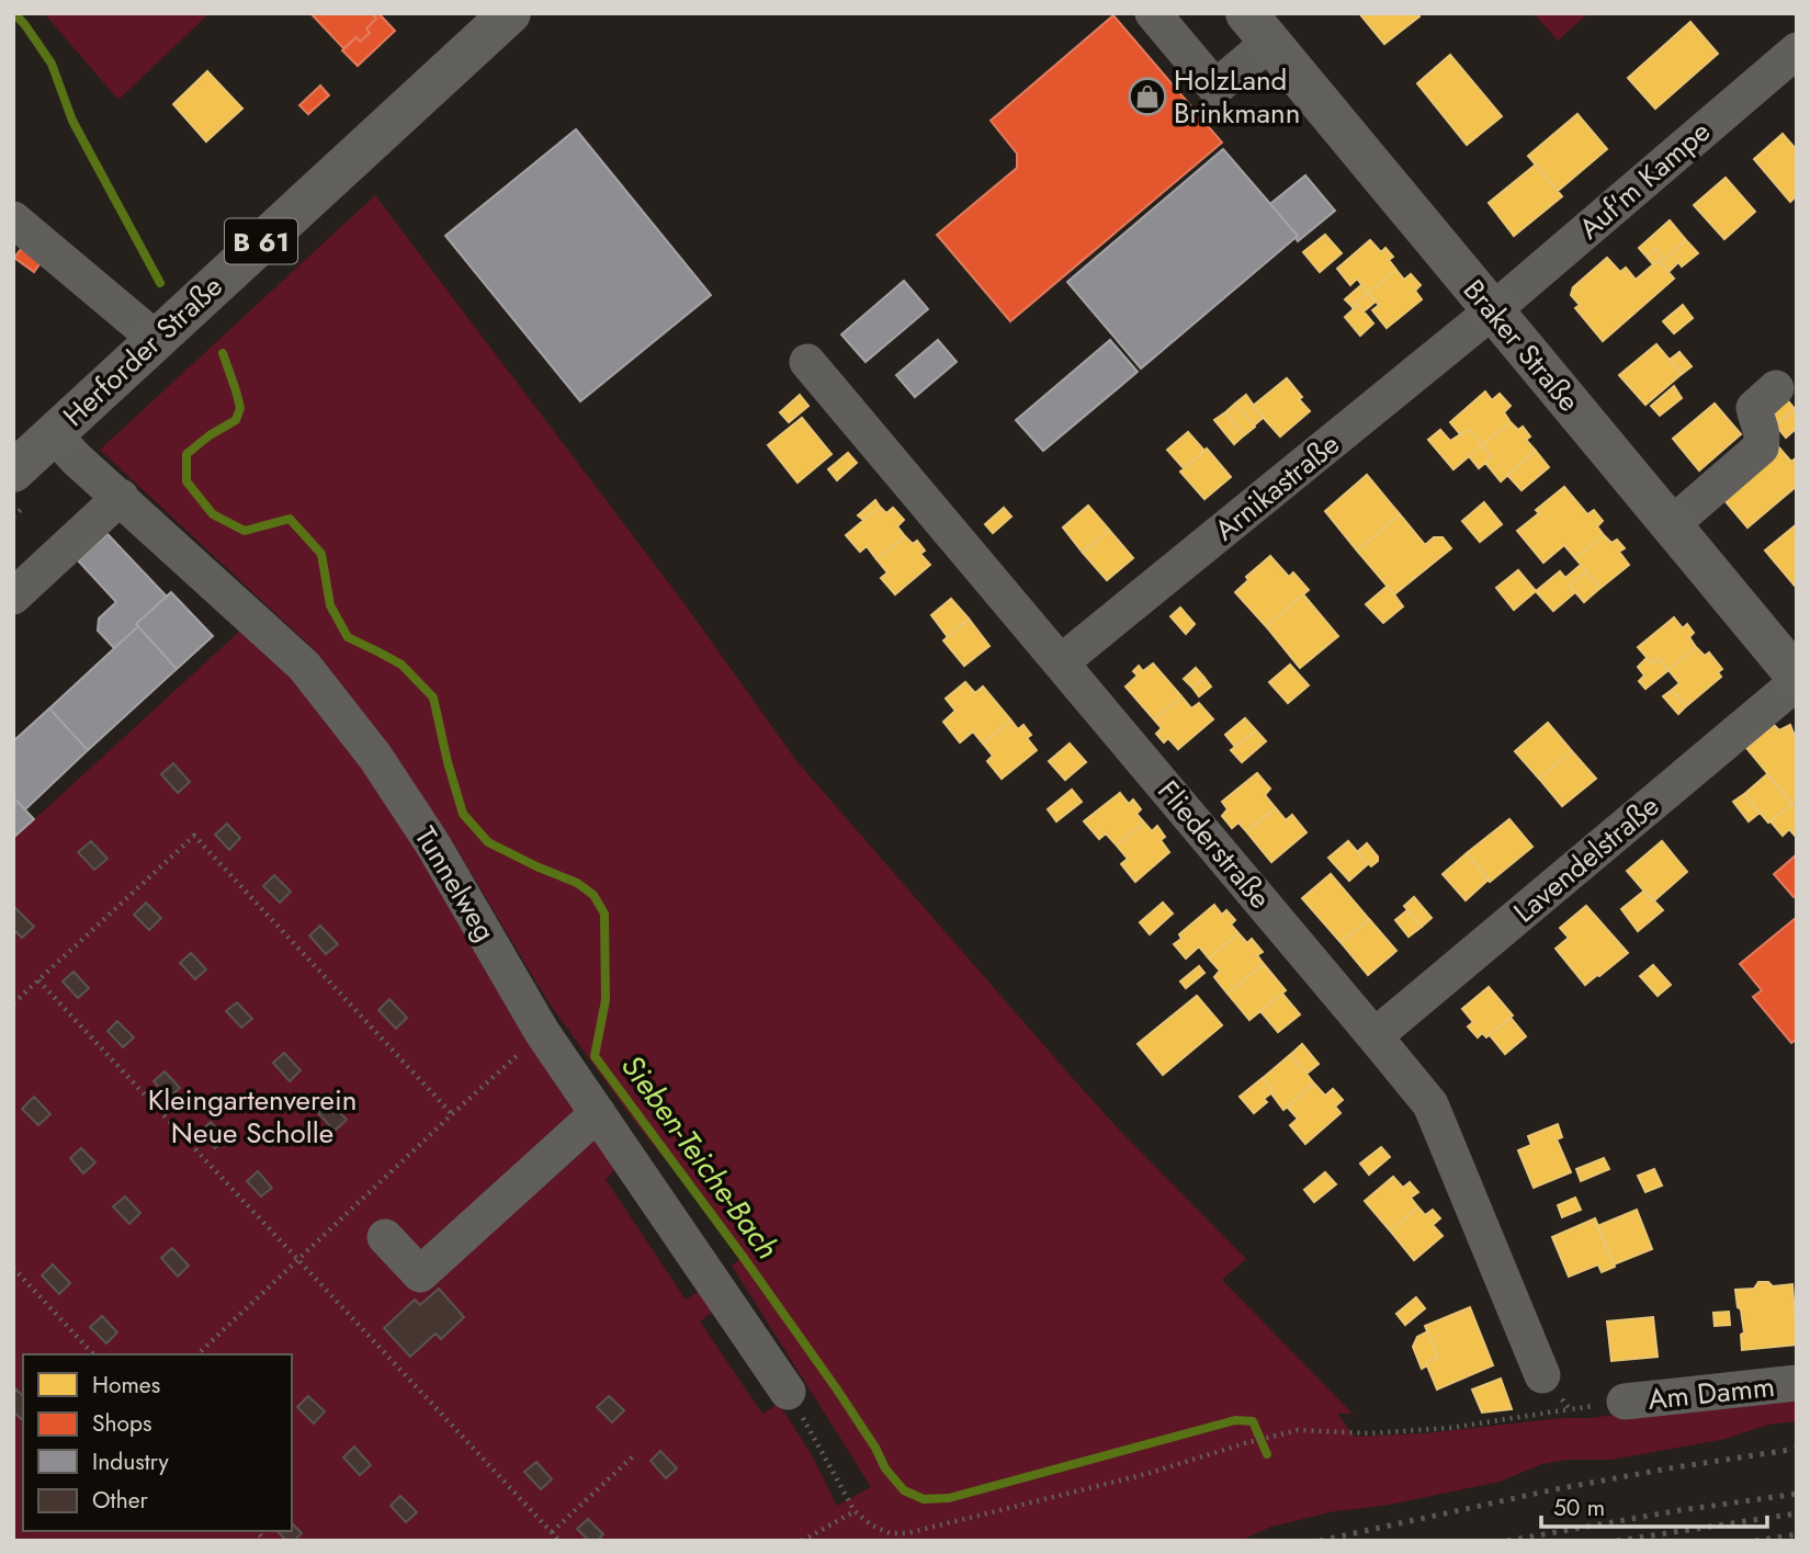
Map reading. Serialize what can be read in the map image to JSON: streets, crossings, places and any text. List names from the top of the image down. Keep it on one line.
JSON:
{"streets":{"main road":["B 61","Braker Straße","Herforder Straße"],"street":["Auf'm Kampe","Arnikastraße","Fliederstraße","Lavendelstraße","Tunnelweg","Am Damm"]},"crossings":[["Auf'm Kampe","Braker Straße"],["Auf'm Kampe","Arnikastraße"],["Braker Straße","Arnikastraße"],["Braker Straße","Lavendelstraße"],["Herforder Straße","Tunnelweg"],["Arnikastraße","Fliederstraße"],["Fliederstraße","Lavendelstraße"]],"water":["Sieben-Teiche-Bach"],"parks":["Kleingartenverein Neue Scholle"],"places":{"shop":["HolzLand Brinkmann"]},"legend":["Homes","Shops","Industry","Other"],"scale_bar":"50 m"}
